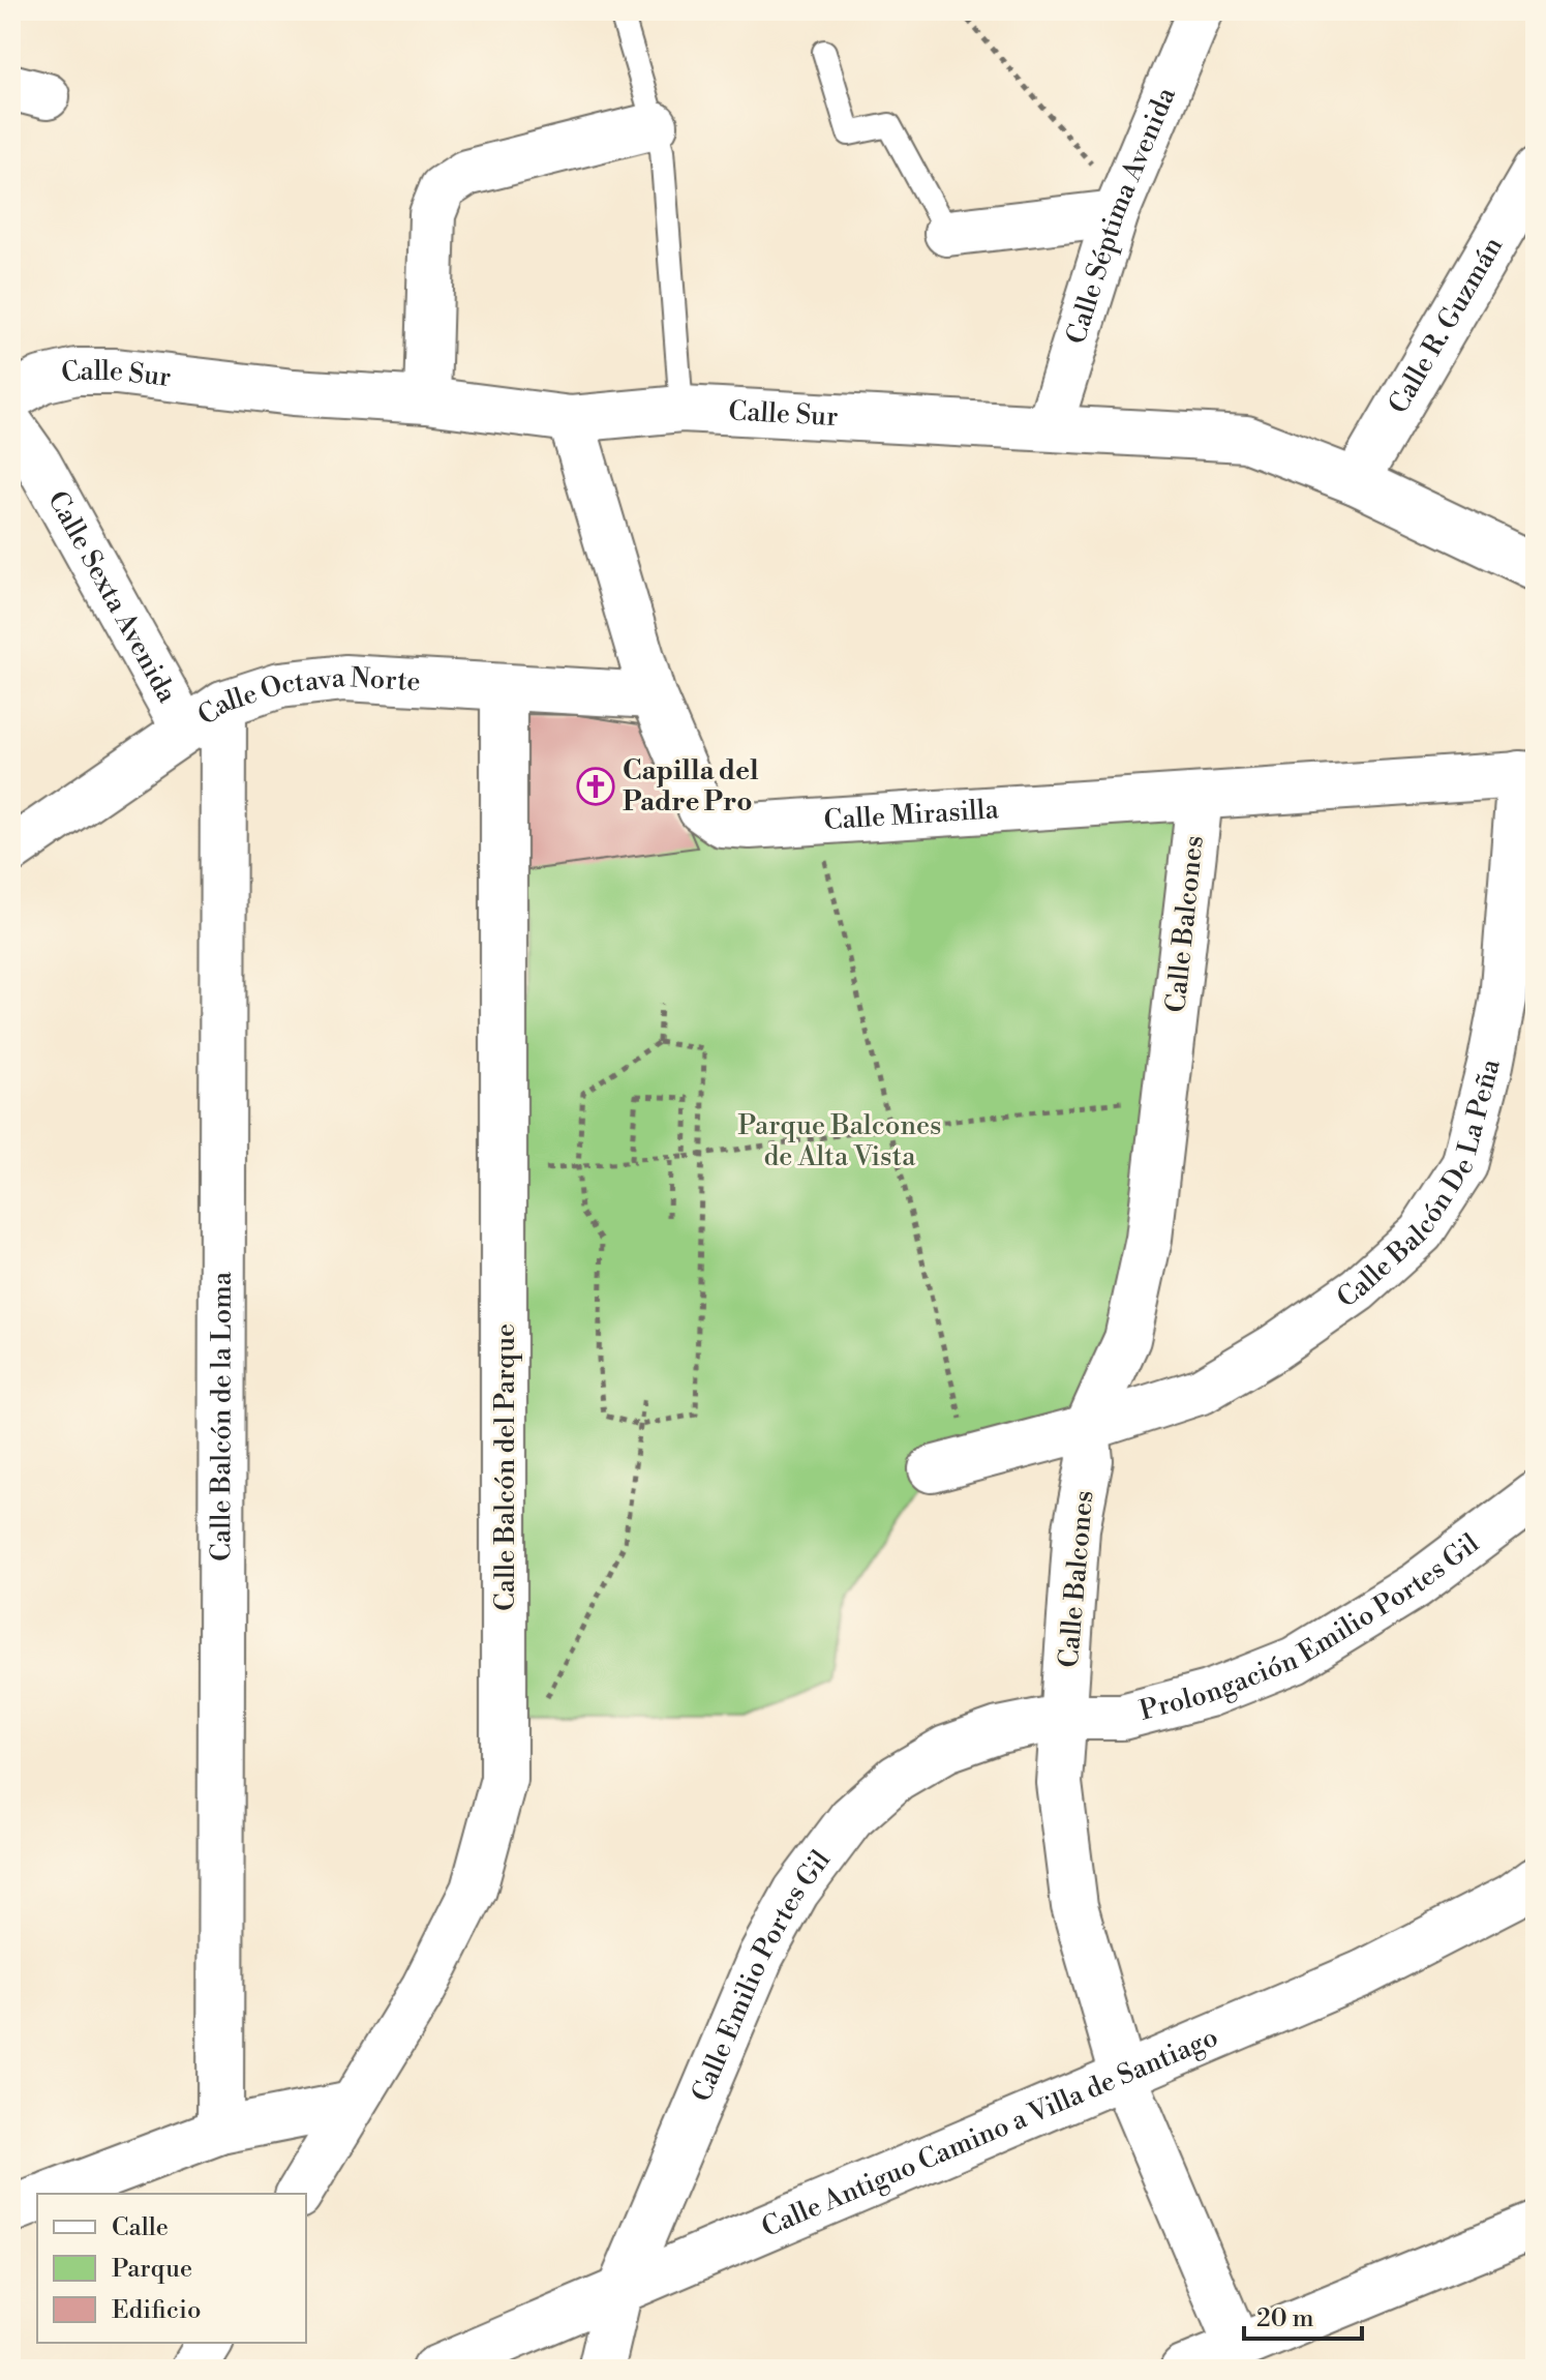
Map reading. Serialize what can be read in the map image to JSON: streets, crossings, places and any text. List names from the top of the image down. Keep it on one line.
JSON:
{"streets":{"street":["Calle Séptima Avenida","Calle R. Guzmán","Calle Sur","Calle Sexta Avenida","Calle Octava Norte","Calle Mirasilla","Calle Balcones","Calle Balcón De La Peña","Calle Balcón de la Loma","Calle Balcón del Parque","Prolongación Emilio Portes Gil","Calle Emilio Portes Gil","Calle Antiguo Camino a Villa de Santiago"]},"crossings":[["Calle Séptima Avenida","Calle Sur"],["Calle R. Guzmán","Calle Sur"],["Calle Sur","Calle Mirasilla"],["Calle Sexta Avenida","Calle Octava Norte"],["Calle Octava Norte","Calle Mirasilla"],["Calle Octava Norte","Calle Balcón de la Loma"],["Calle Octava Norte","Calle Balcón del Parque"],["Calle Mirasilla","Calle Balcones"],["Calle Mirasilla","Calle Balcón De La Peña"],["Calle Balcones","Calle Balcón De La Peña"],["Calle Balcones","Prolongación Emilio Portes Gil"],["Calle Balcones","Calle Emilio Portes Gil"],["Calle Balcones","Calle Antiguo Camino a Villa de Santiago"],["Prolongación Emilio Portes Gil","Calle Emilio Portes Gil"],["Calle Emilio Portes Gil","Calle Antiguo Camino a Villa de Santiago"]],"parks":["Parque Balcones de Alta Vista"],"places":{"church":["Capilla del Padre Pro"]},"legend":["Calle","Parque","Edificio"],"scale_bar":"20 m"}
